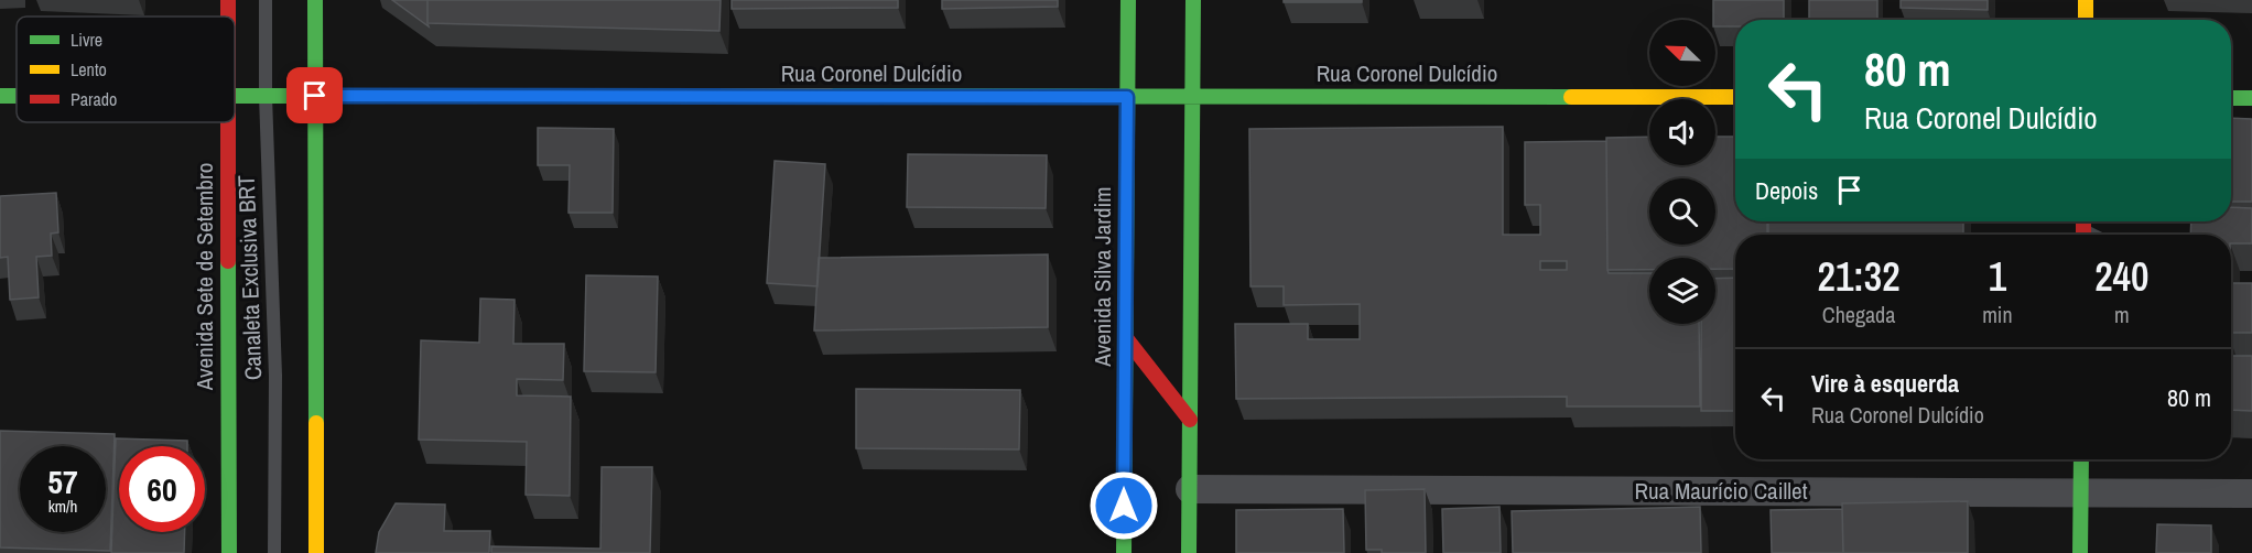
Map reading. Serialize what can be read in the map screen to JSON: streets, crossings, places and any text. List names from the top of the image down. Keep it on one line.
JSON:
{"streets":{"main road":["Rua Coronel Dulcídio","Avenida Sete de Setembro","Avenida Silva Jardim"],"street":["Rua Maurício Caillet"],"lane":["Canaleta Exclusiva BRT"]},"crossings":[["Rua Coronel Dulcídio","Avenida Silva Jardim"],["Rua Coronel Dulcídio","Canaleta Exclusiva BRT"]],"legend":["Livre","Lento","Parado"],"north":"top left","page":{"turn":["80 m","Rua Coronel Dulcídio"],"then":"Depois","eta":["21:32","Chegada","1","min","240","m"],"list":[{"name":"Vire à esquerda","note":"Rua Coronel Dulcídio","value":"80 m"}],"speed":"57 km/h","limit":"60"}}
